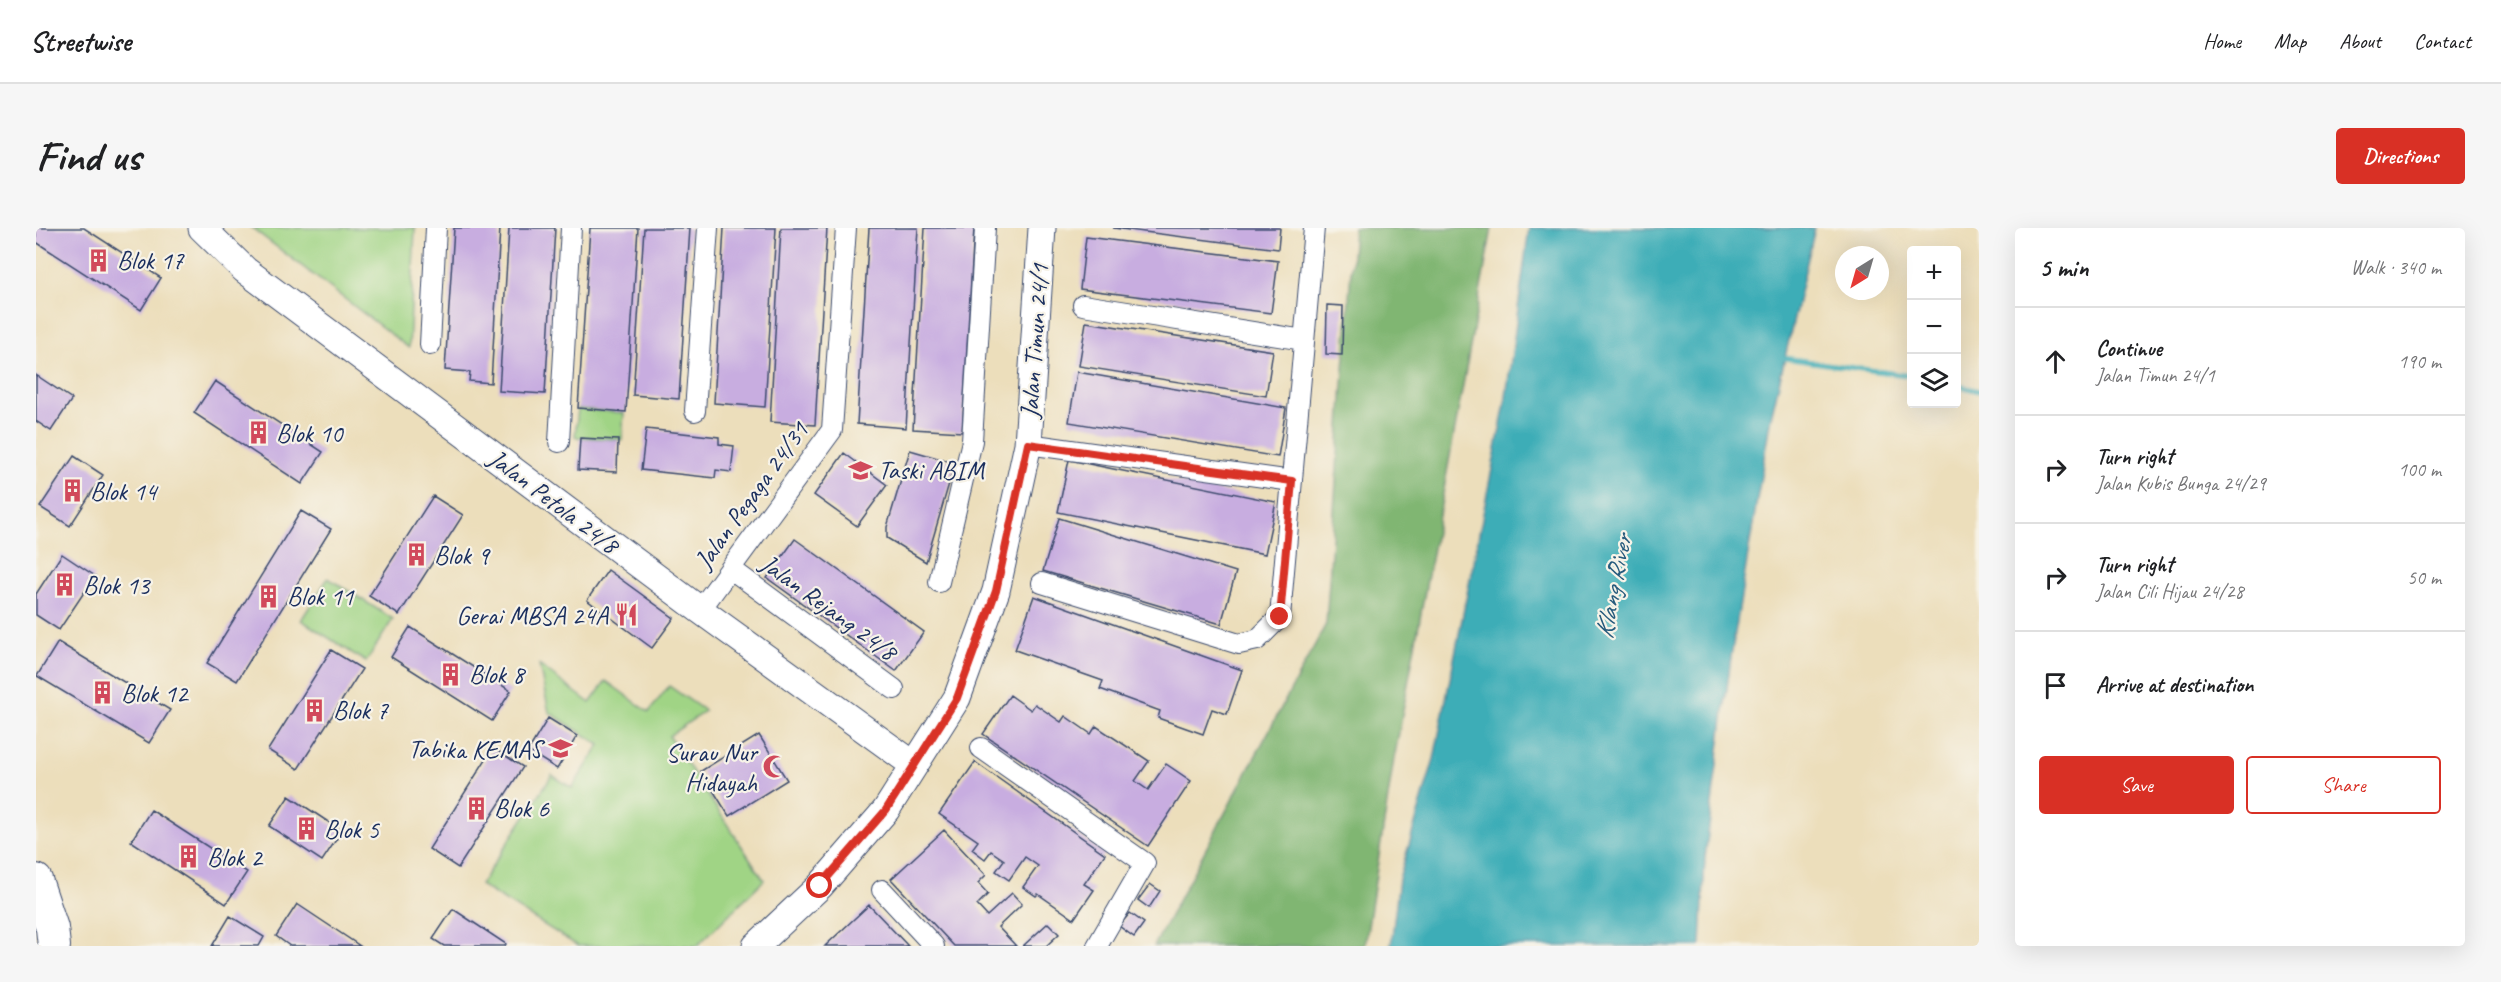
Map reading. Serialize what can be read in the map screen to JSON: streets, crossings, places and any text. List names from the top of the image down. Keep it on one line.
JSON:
{"streets":{"street":["Jalan Timun 24/1","Jalan Pegaga 24/31","Jalan Petola 24/8","Jalan Rejang 24/8"]},"crossings":[["Jalan Timun 24/1","Jalan Petola 24/8"],["Jalan Pegaga 24/31","Jalan Petola 24/8"],["Jalan Pegaga 24/31","Jalan Rejang 24/8"]],"water":["Klang River"],"places":{"building":["Blok 17","Blok 10","Blok 14","Blok 9","Blok 13","Blok 11","Blok 8","Blok 12","Blok 7","Blok 6","Blok 5","Blok 2"],"school or university":["Taski ABIM","Tabika KEMAS"],"restaurant":["Gerai MBSA 24A"],"mosque":["Surau Nur Hidayah"]},"north":"bottom left","page":{"header":"Streetwise","nav":["Home","Map","About","Contact"],"buttons":["Directions",["Save","Share"]],"title":"Find us","heading":["5 min","Walk · 340 m"],"map_buttons":["+","−"],"list":[["Continue","Jalan Timun 24/1","190 m"],["Turn right","Jalan Kubis Bunga 24/29","100 m"],["Turn right","Jalan Cili Hijau 24/28","50 m"],"Arrive at destination"]}}
